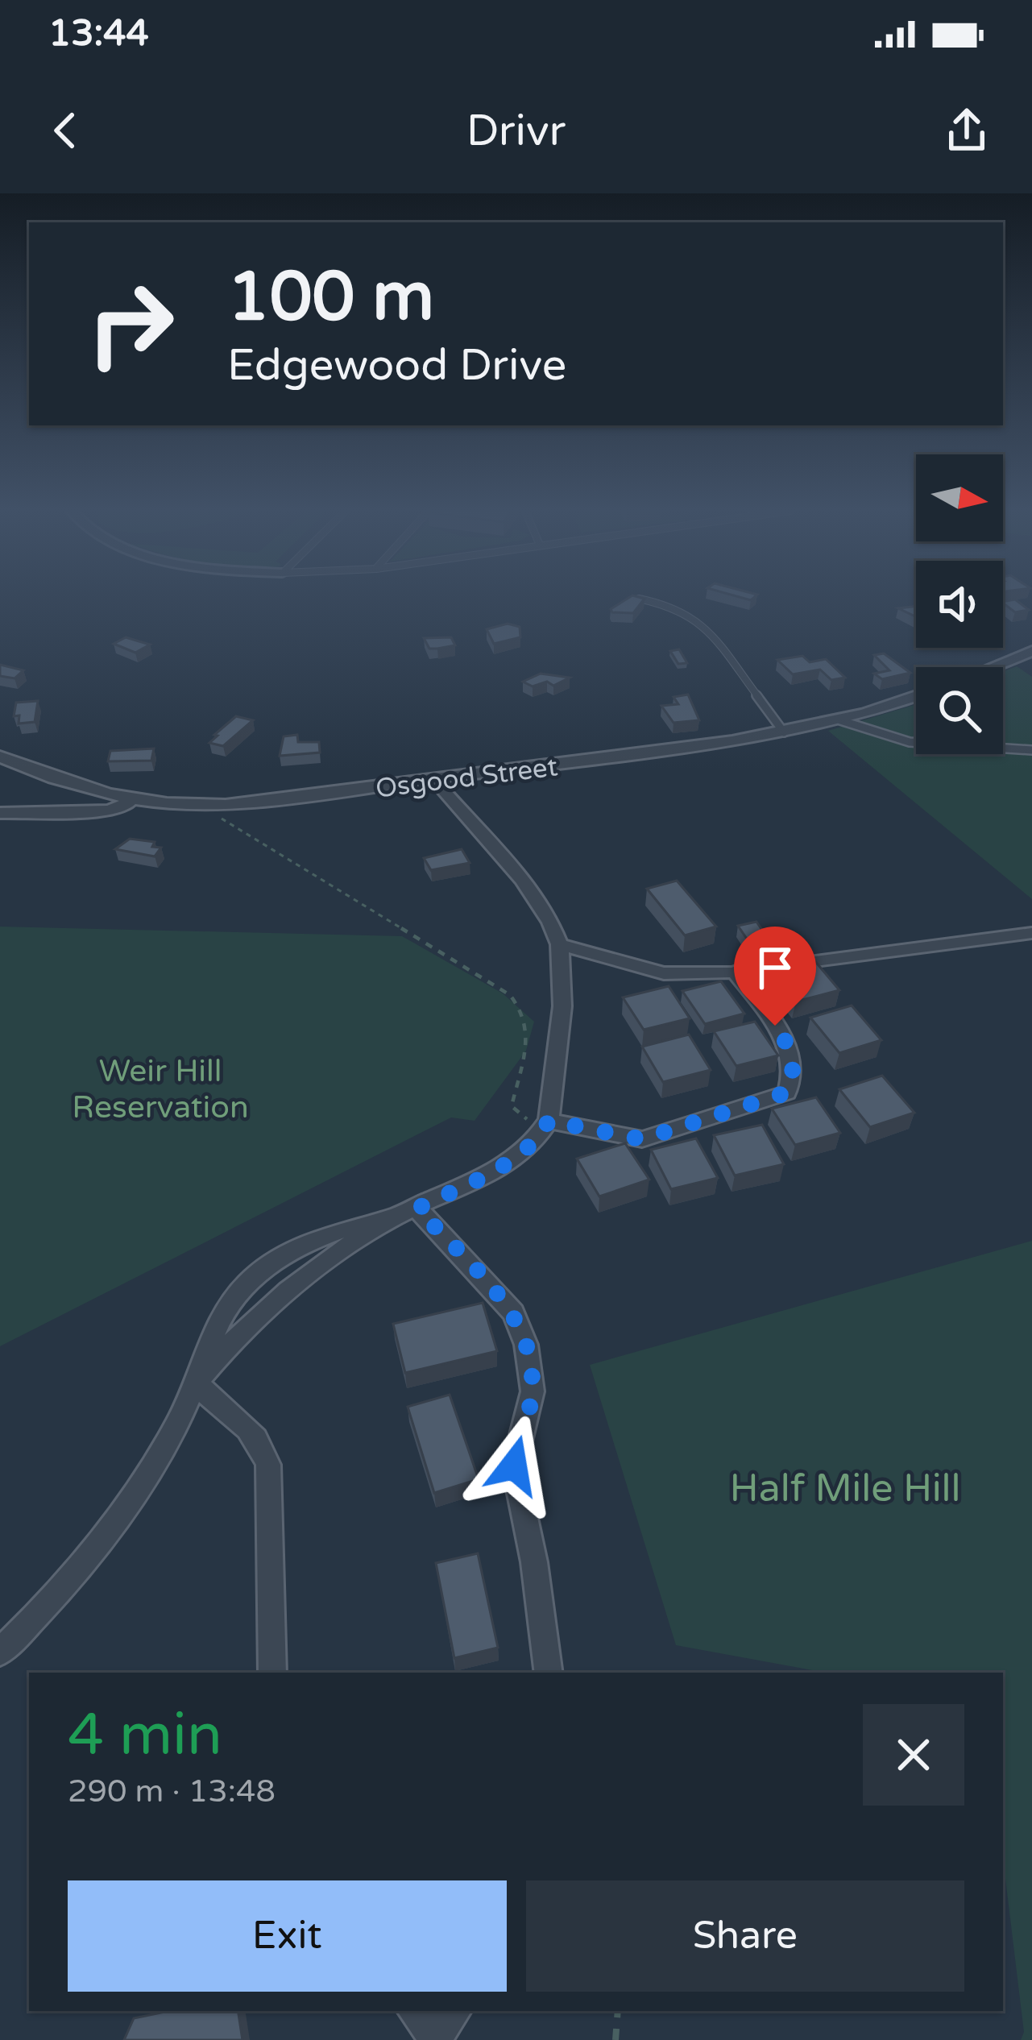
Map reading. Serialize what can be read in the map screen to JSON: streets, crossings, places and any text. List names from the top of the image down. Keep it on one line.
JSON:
{"streets":{"street":["Osgood Street"]},"parks":["Weir Hill Reservation","Half Mile Hill"],"north":"right","page":{"status":"13:44","header":"Drivr","turn":["100 m","Edgewood Drive"],"heading":["4 min","290 m · 13:48"],"buttons":["Exit","Share"]}}
